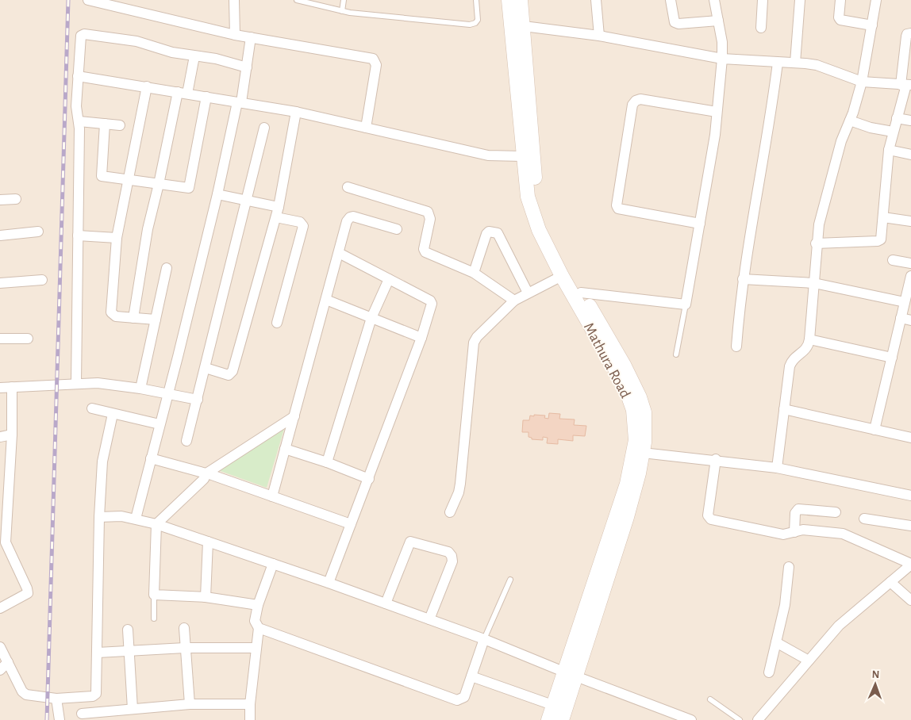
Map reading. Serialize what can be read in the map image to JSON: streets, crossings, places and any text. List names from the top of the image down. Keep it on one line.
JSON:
{"streets":{"main road":["Mathura Road"]},"north":"top"}
